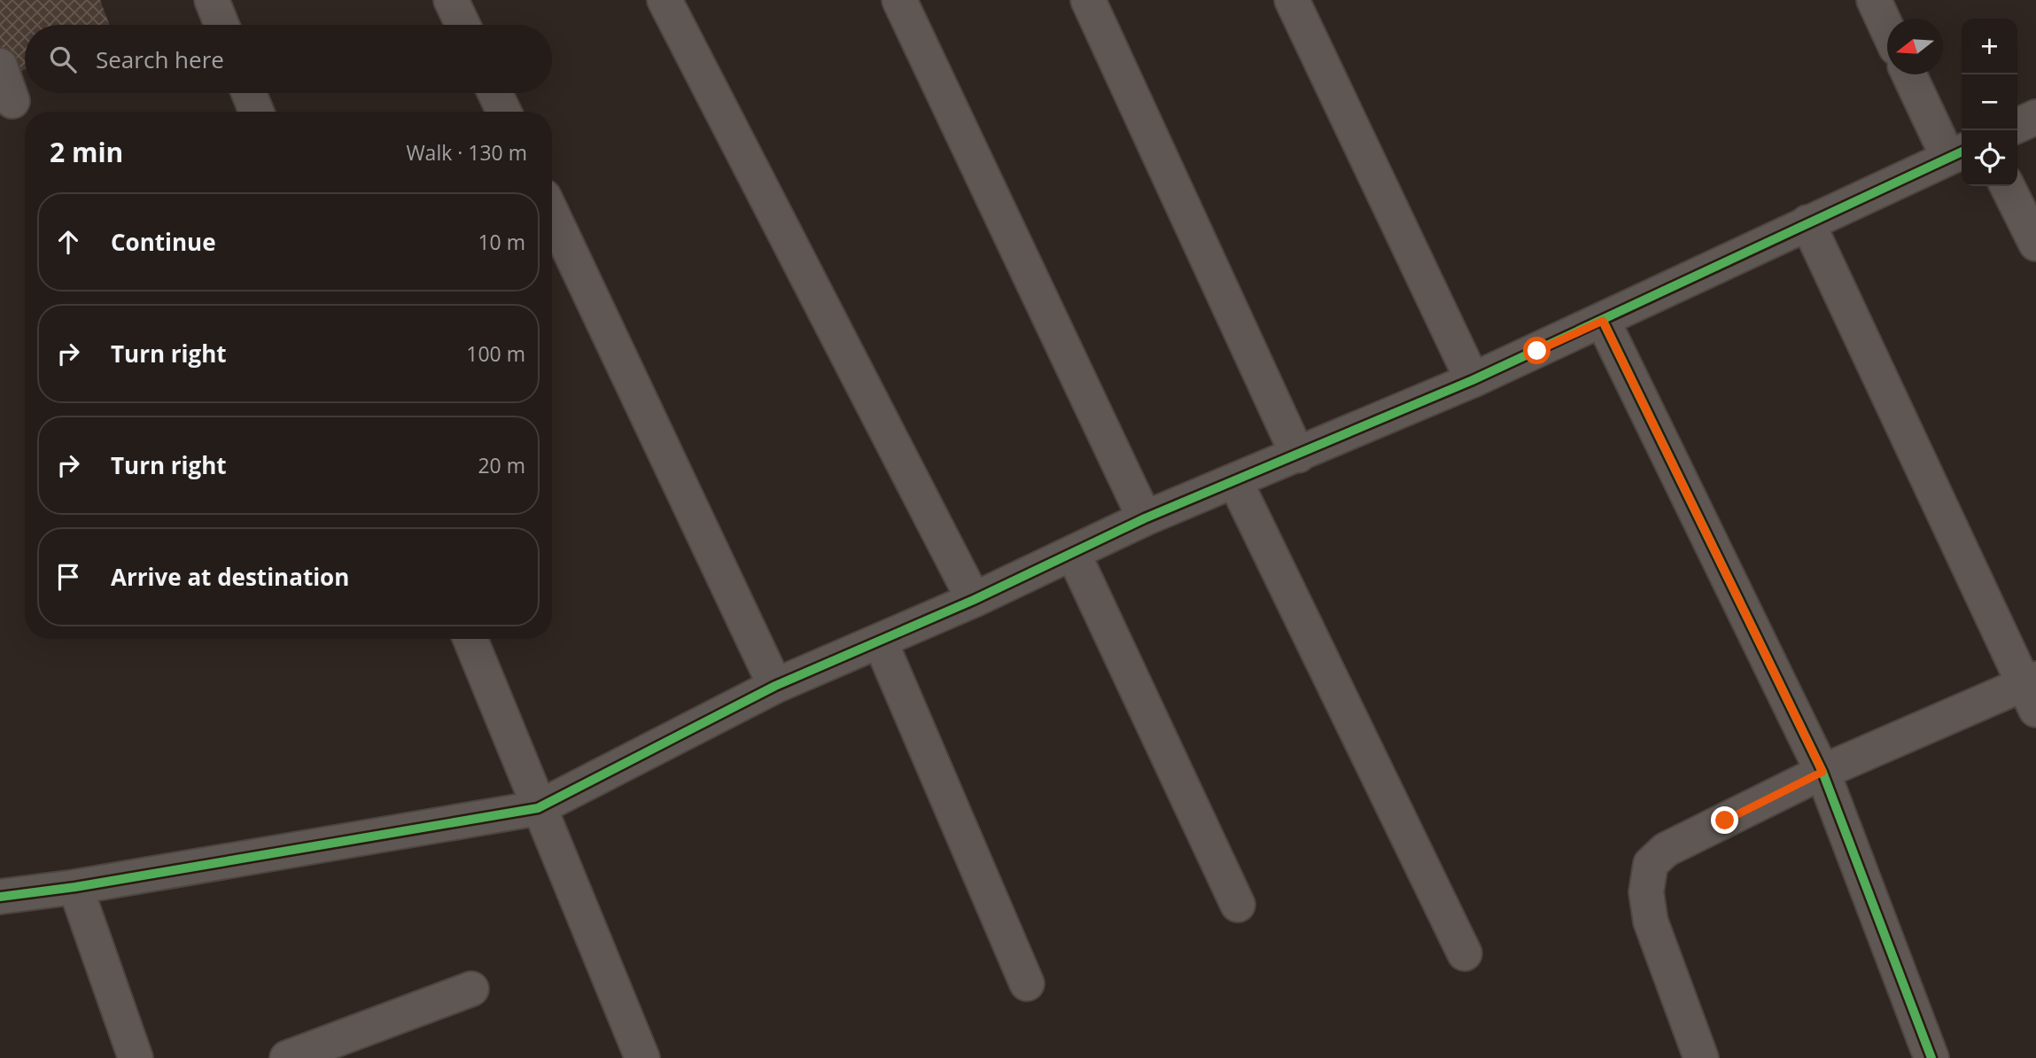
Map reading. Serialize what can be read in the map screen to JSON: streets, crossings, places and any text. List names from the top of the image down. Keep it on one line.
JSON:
{"north":"left","page":{"map_buttons":["+","−"],"search":"Search here","heading":["2 min","Walk · 130 m"],"list":[["Continue","10 m"],["Turn right","100 m"],["Turn right","20 m"],"Arrive at destination"]}}
